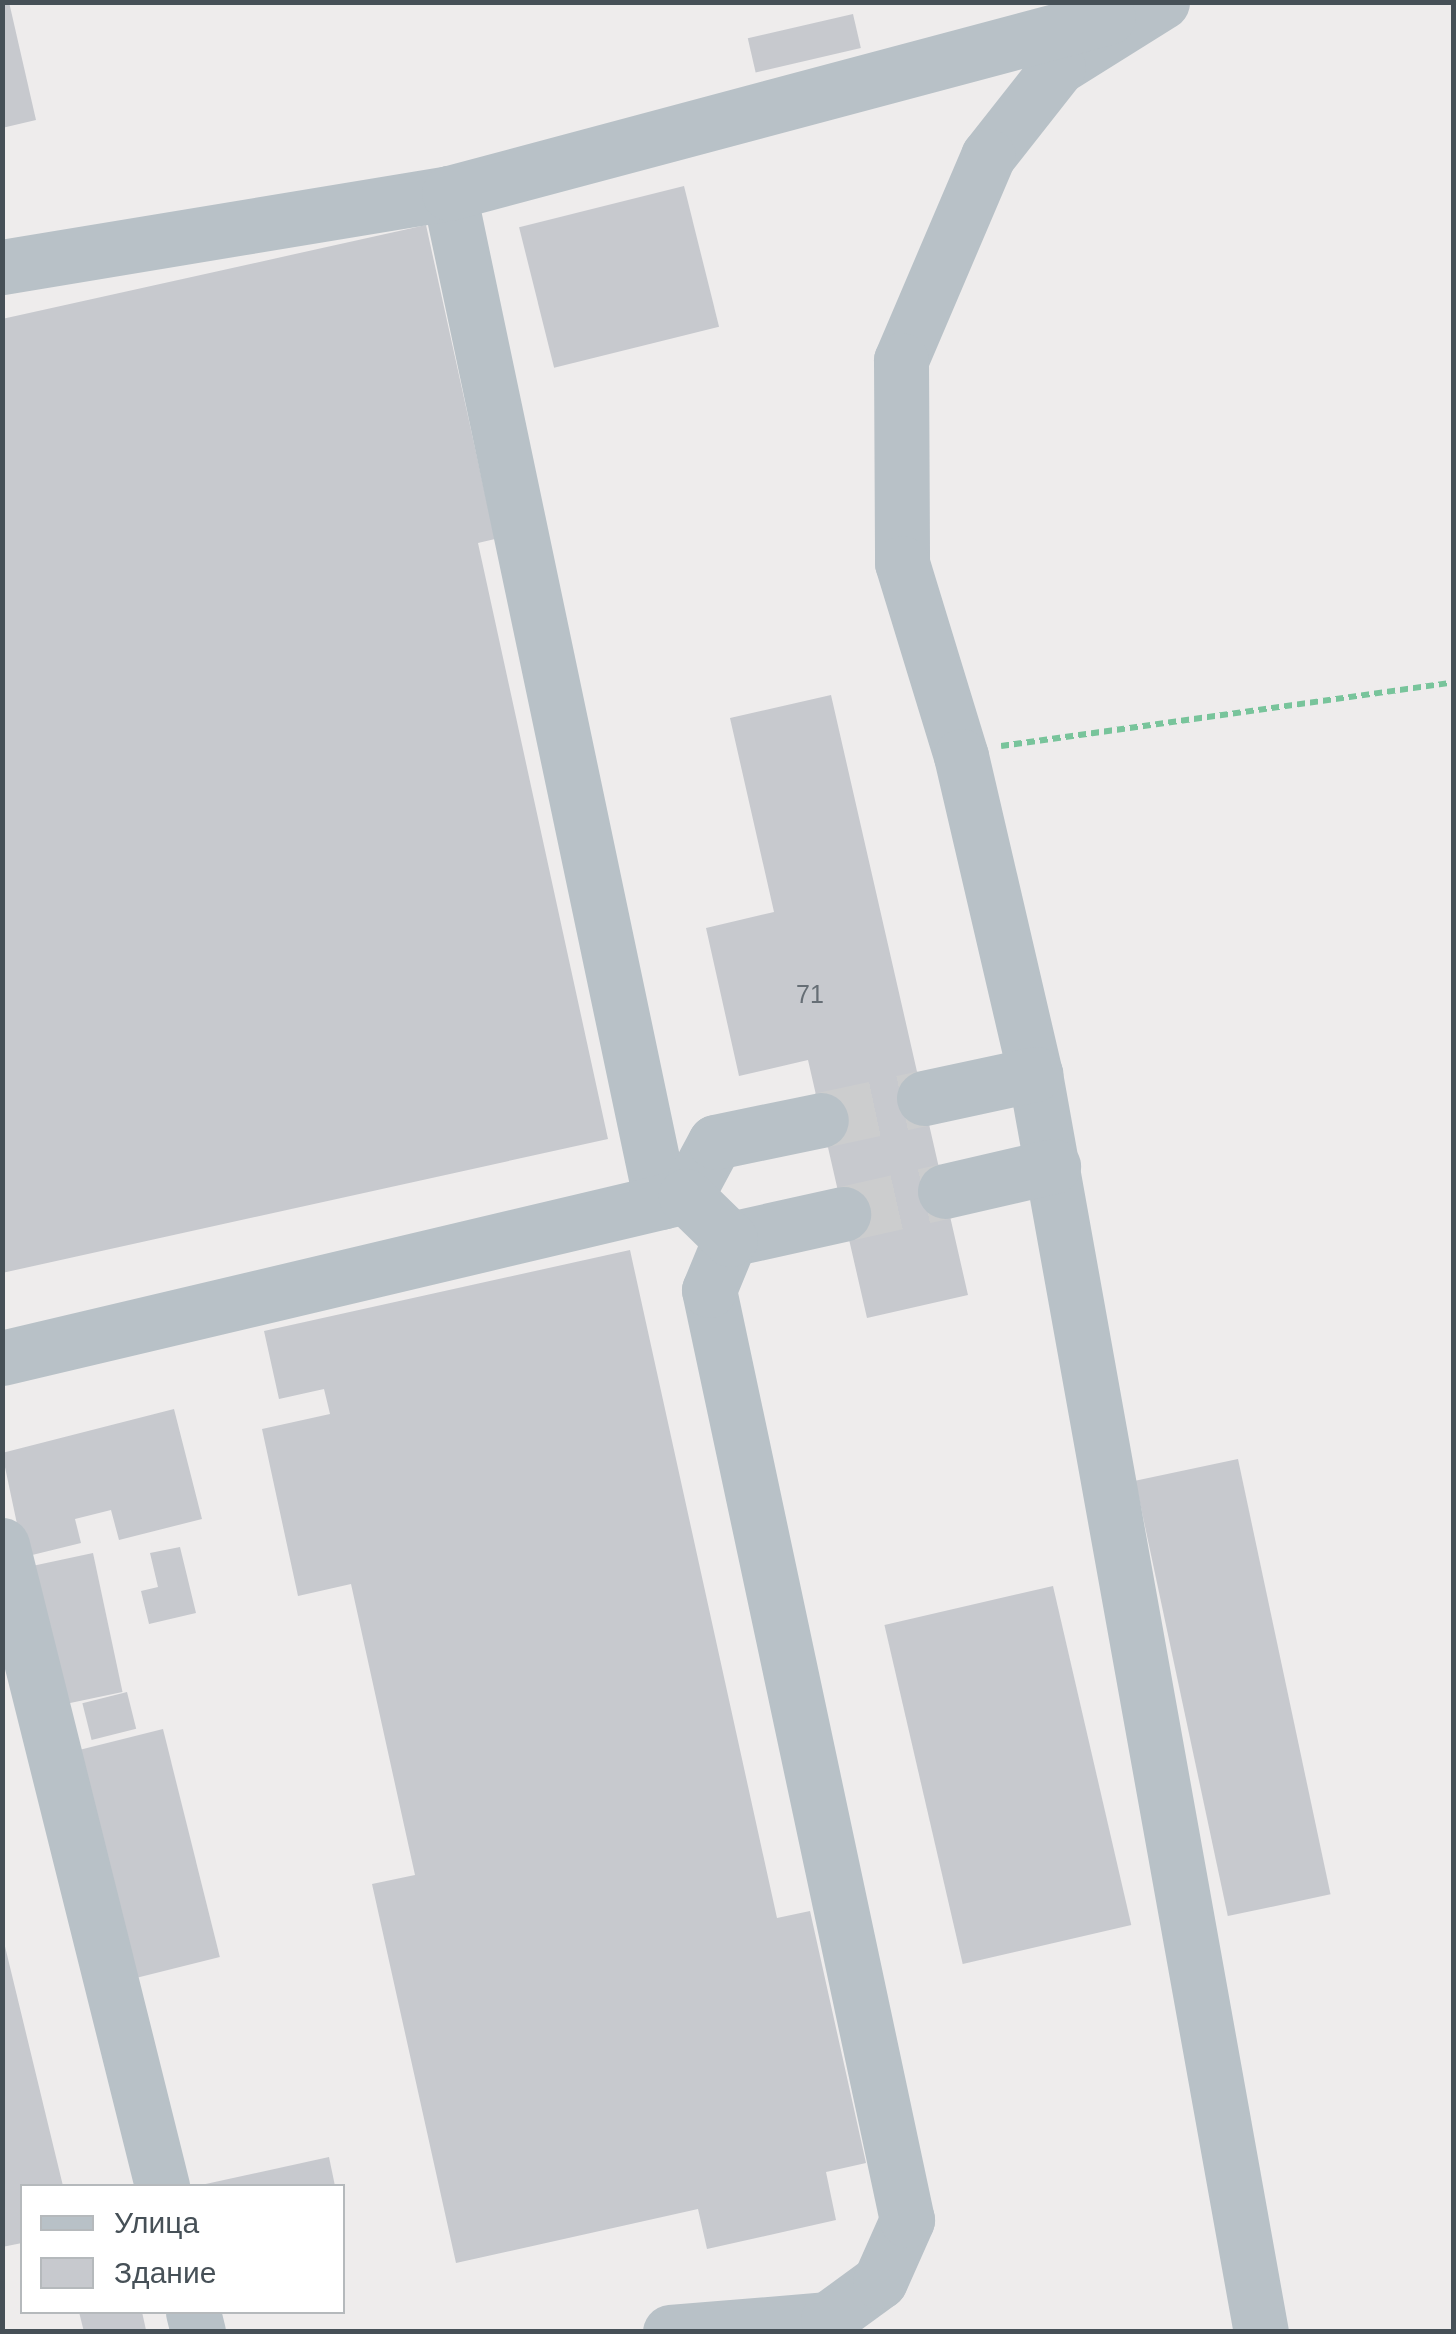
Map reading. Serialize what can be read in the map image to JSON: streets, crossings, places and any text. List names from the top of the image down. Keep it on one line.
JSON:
{"house_numbers":["71"],"legend":["Улица","Здание"]}
